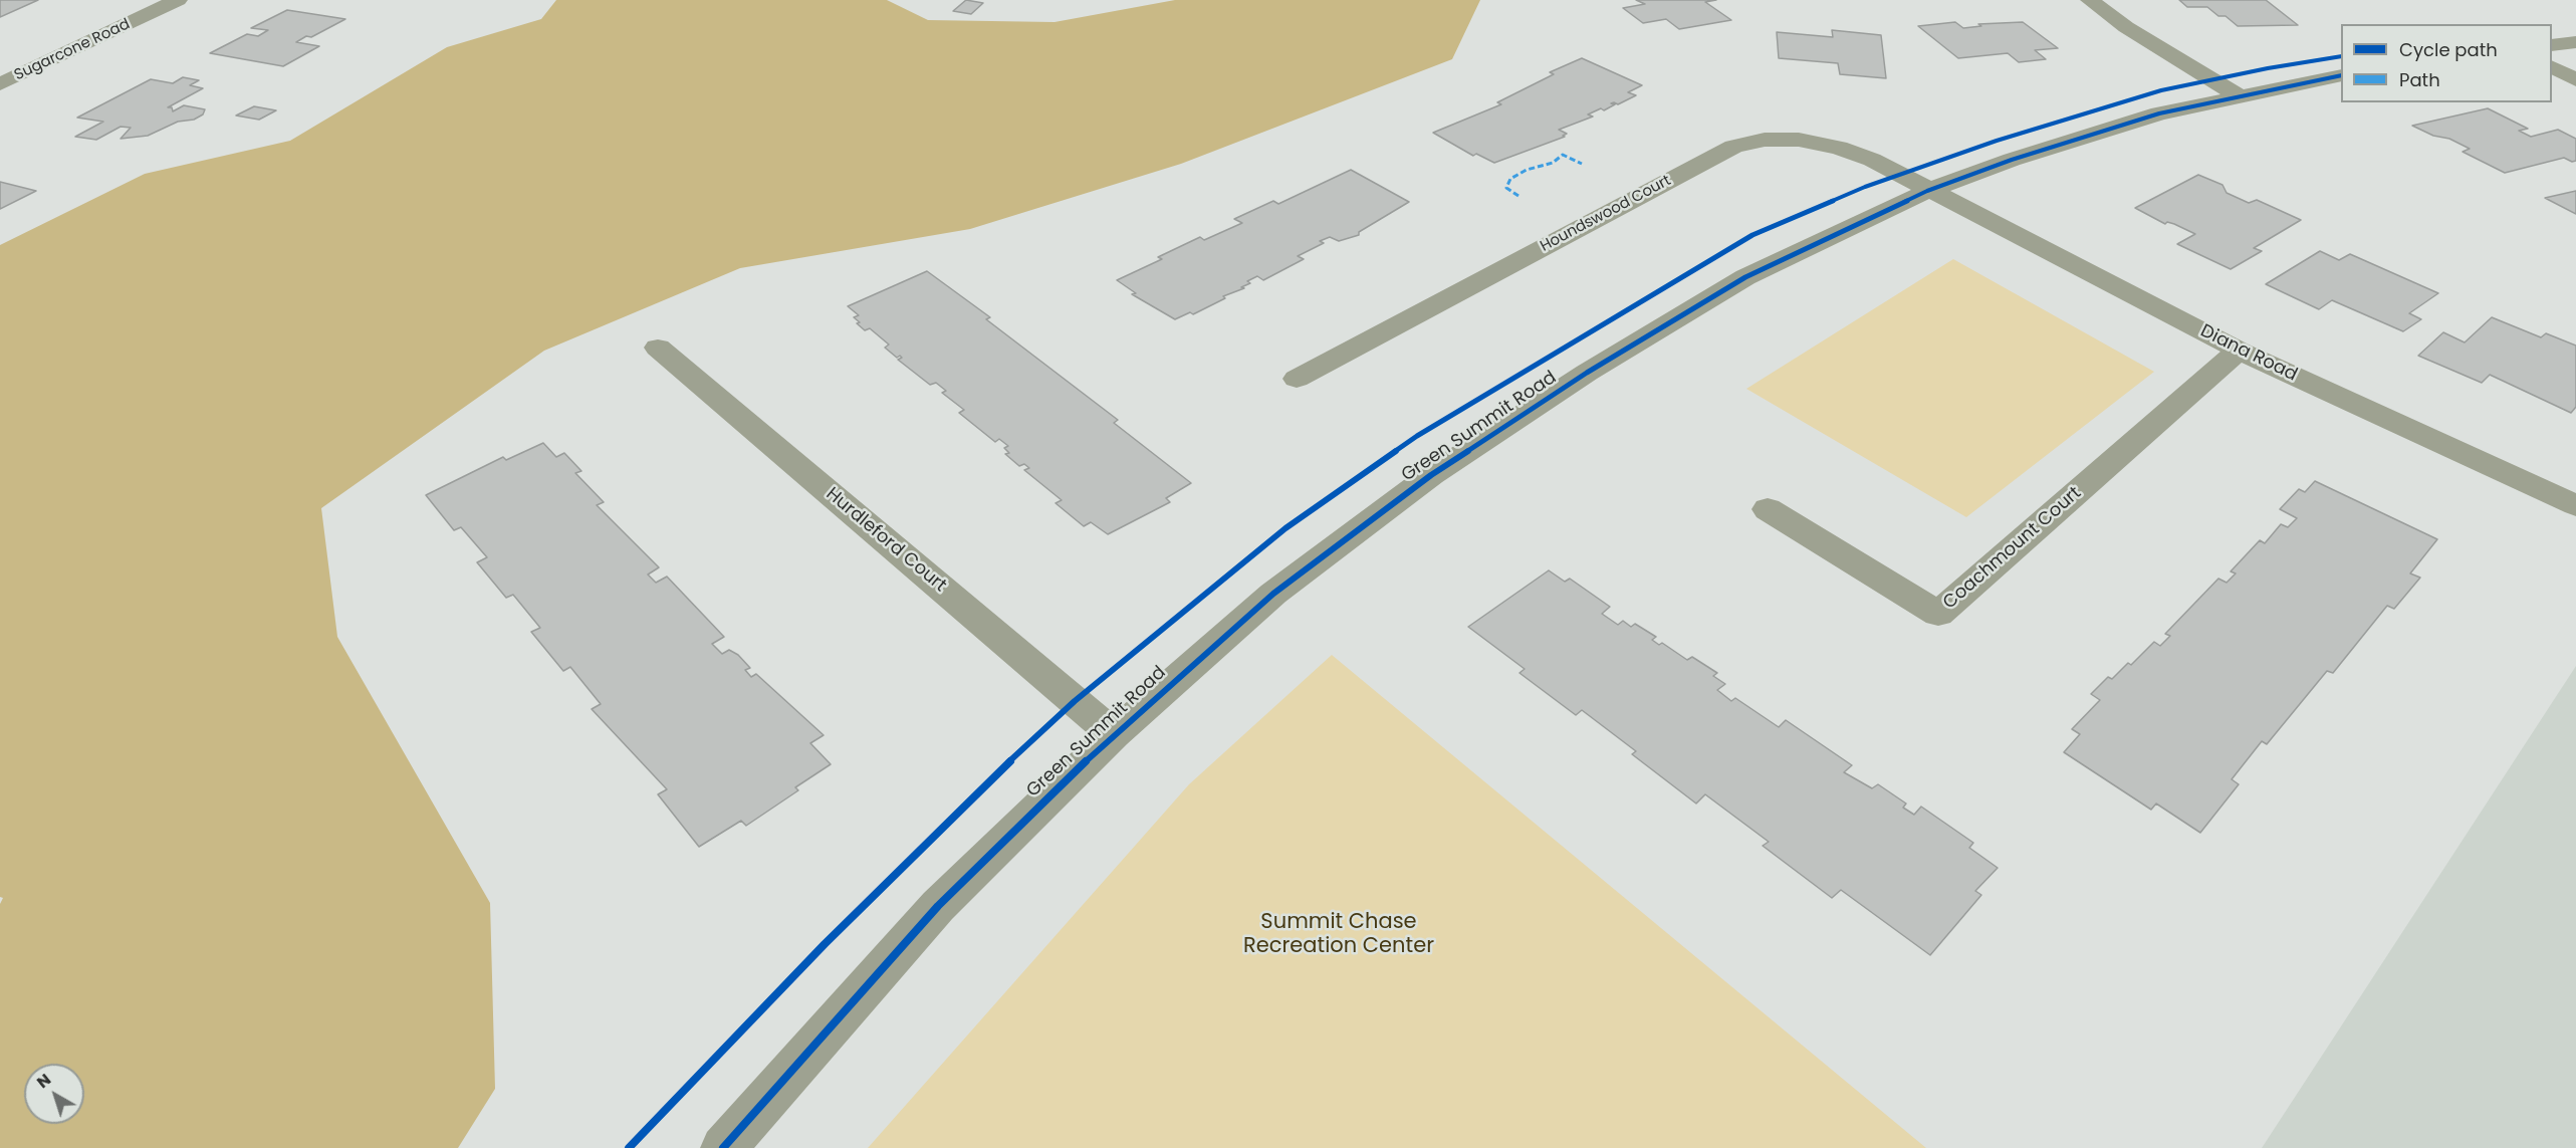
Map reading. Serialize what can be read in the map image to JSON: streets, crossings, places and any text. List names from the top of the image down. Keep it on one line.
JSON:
{"streets":{"street":["Sugarcone Road","Houndswood Court","Diana Road","Green Summit Road","Hurdleford Court","Coachmount Court"]},"crossings":[["Houndswood Court","Diana Road"],["Houndswood Court","Green Summit Road"],["Diana Road","Green Summit Road"],["Diana Road","Coachmount Court"],["Green Summit Road","Hurdleford Court"]],"parks":["Summit Chase Recreation Center"],"legend":["Cycle path","Path"],"north":"top left"}
